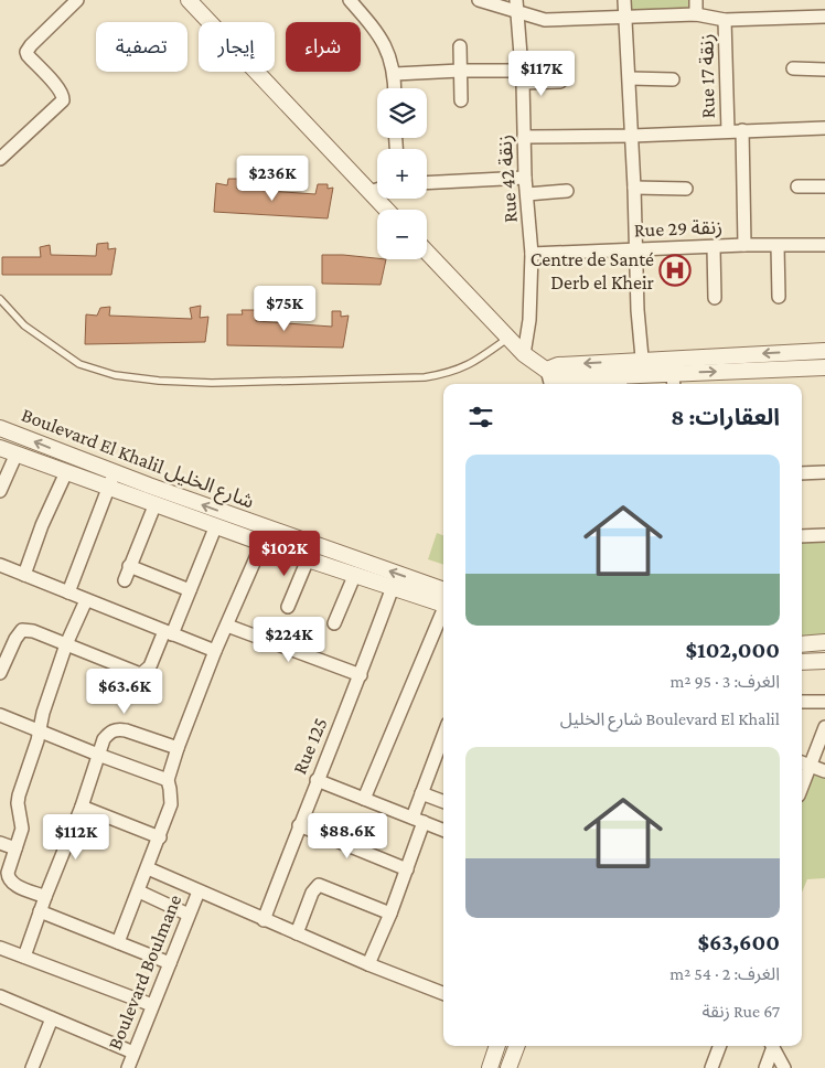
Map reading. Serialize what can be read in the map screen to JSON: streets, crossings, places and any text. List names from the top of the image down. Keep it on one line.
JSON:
{"streets":{"street":["Rue 17 زنقة","Rue 42 زنقة","Rue 29 زنقة","Boulevard El Khalil شارع الخليل","Rue 125","Boulevard Boulmane"]},"crossings":[["Rue 42 زنقة","Rue 29 زنقة"],["Boulevard El Khalil شارع الخليل","Rue 125"]],"places":{"hospital":["Centre de Santé Derb el Kheir"]},"page":{"chip":["شراء","إيجار","تصفية"],"price":["$117K","$236K","$75K","$102K","$224K","$63.6K","$88.6K","$112K"],"map_buttons":["+","−"],"heading":"العقارات: 8","list":[{"name":"$102,000","note":"الغرف: 3 · 95 m² · Boulevard El Khalil شارع الخليل"},{"name":"$63,600","note":"الغرف: 2 · 54 m² · Rue 67 زنقة"}]}}
